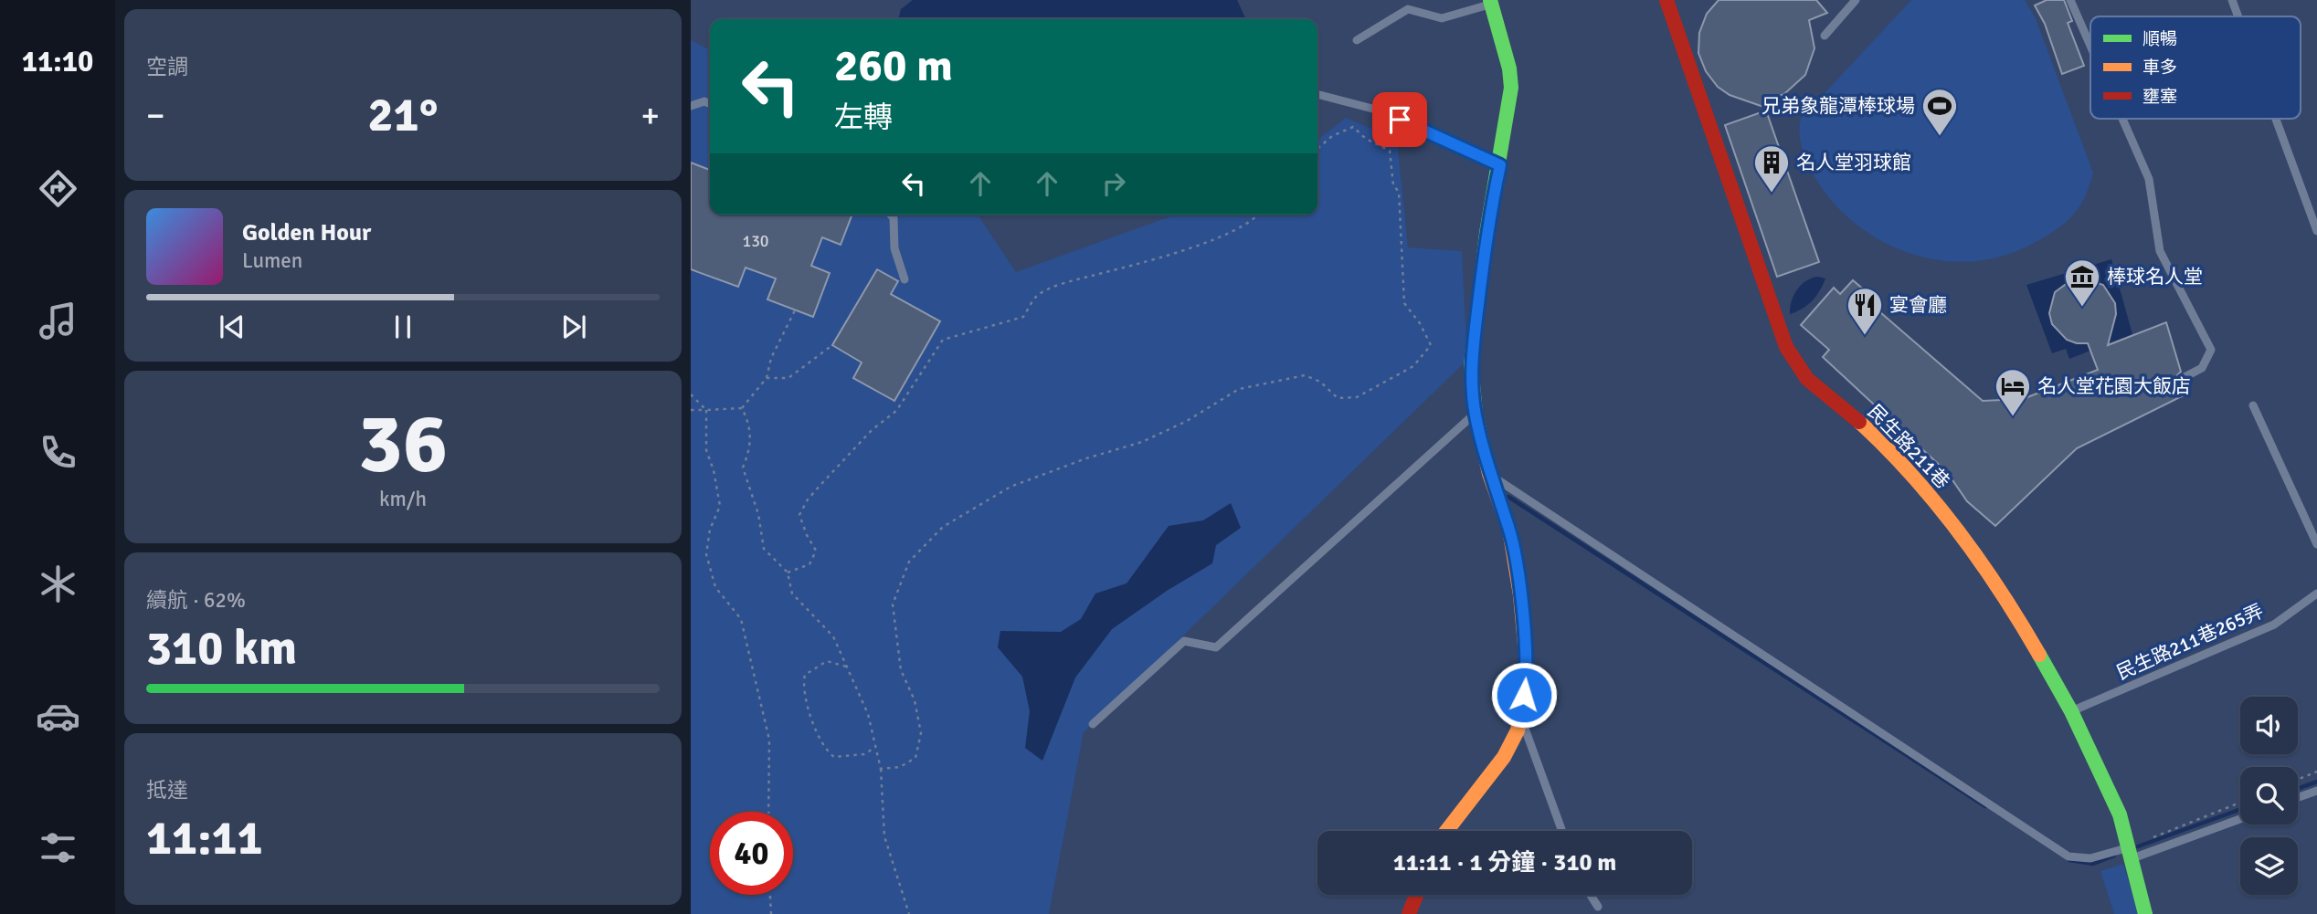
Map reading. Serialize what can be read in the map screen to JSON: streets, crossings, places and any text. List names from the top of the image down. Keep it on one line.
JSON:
{"streets":{"street":["民生路211巷"],"lane":["民生路211巷265弄"]},"crossings":[["民生路211巷","民生路211巷265弄"]],"places":{"sports":["兄弟象龍潭棒球場"],"building":["名人堂羽球館"],"museum":["棒球名人堂"],"restaurant":["宴會廳"],"hotel":["名人堂花園大飯店"]},"house_numbers":["130"],"legend":["順暢","車多","壅塞"],"page":{"tabs":"11:10","tile":["空調",["36","km/h"],["續航 · 62%","310 km"],["抵達","11:11"]],"turn":["260 m","左轉"],"heat":["−","21°","+"],"song":["Golden Hour","Lumen"],"limit":"40","trip":"11:11 · 1 分鐘 · 310 m"}}
